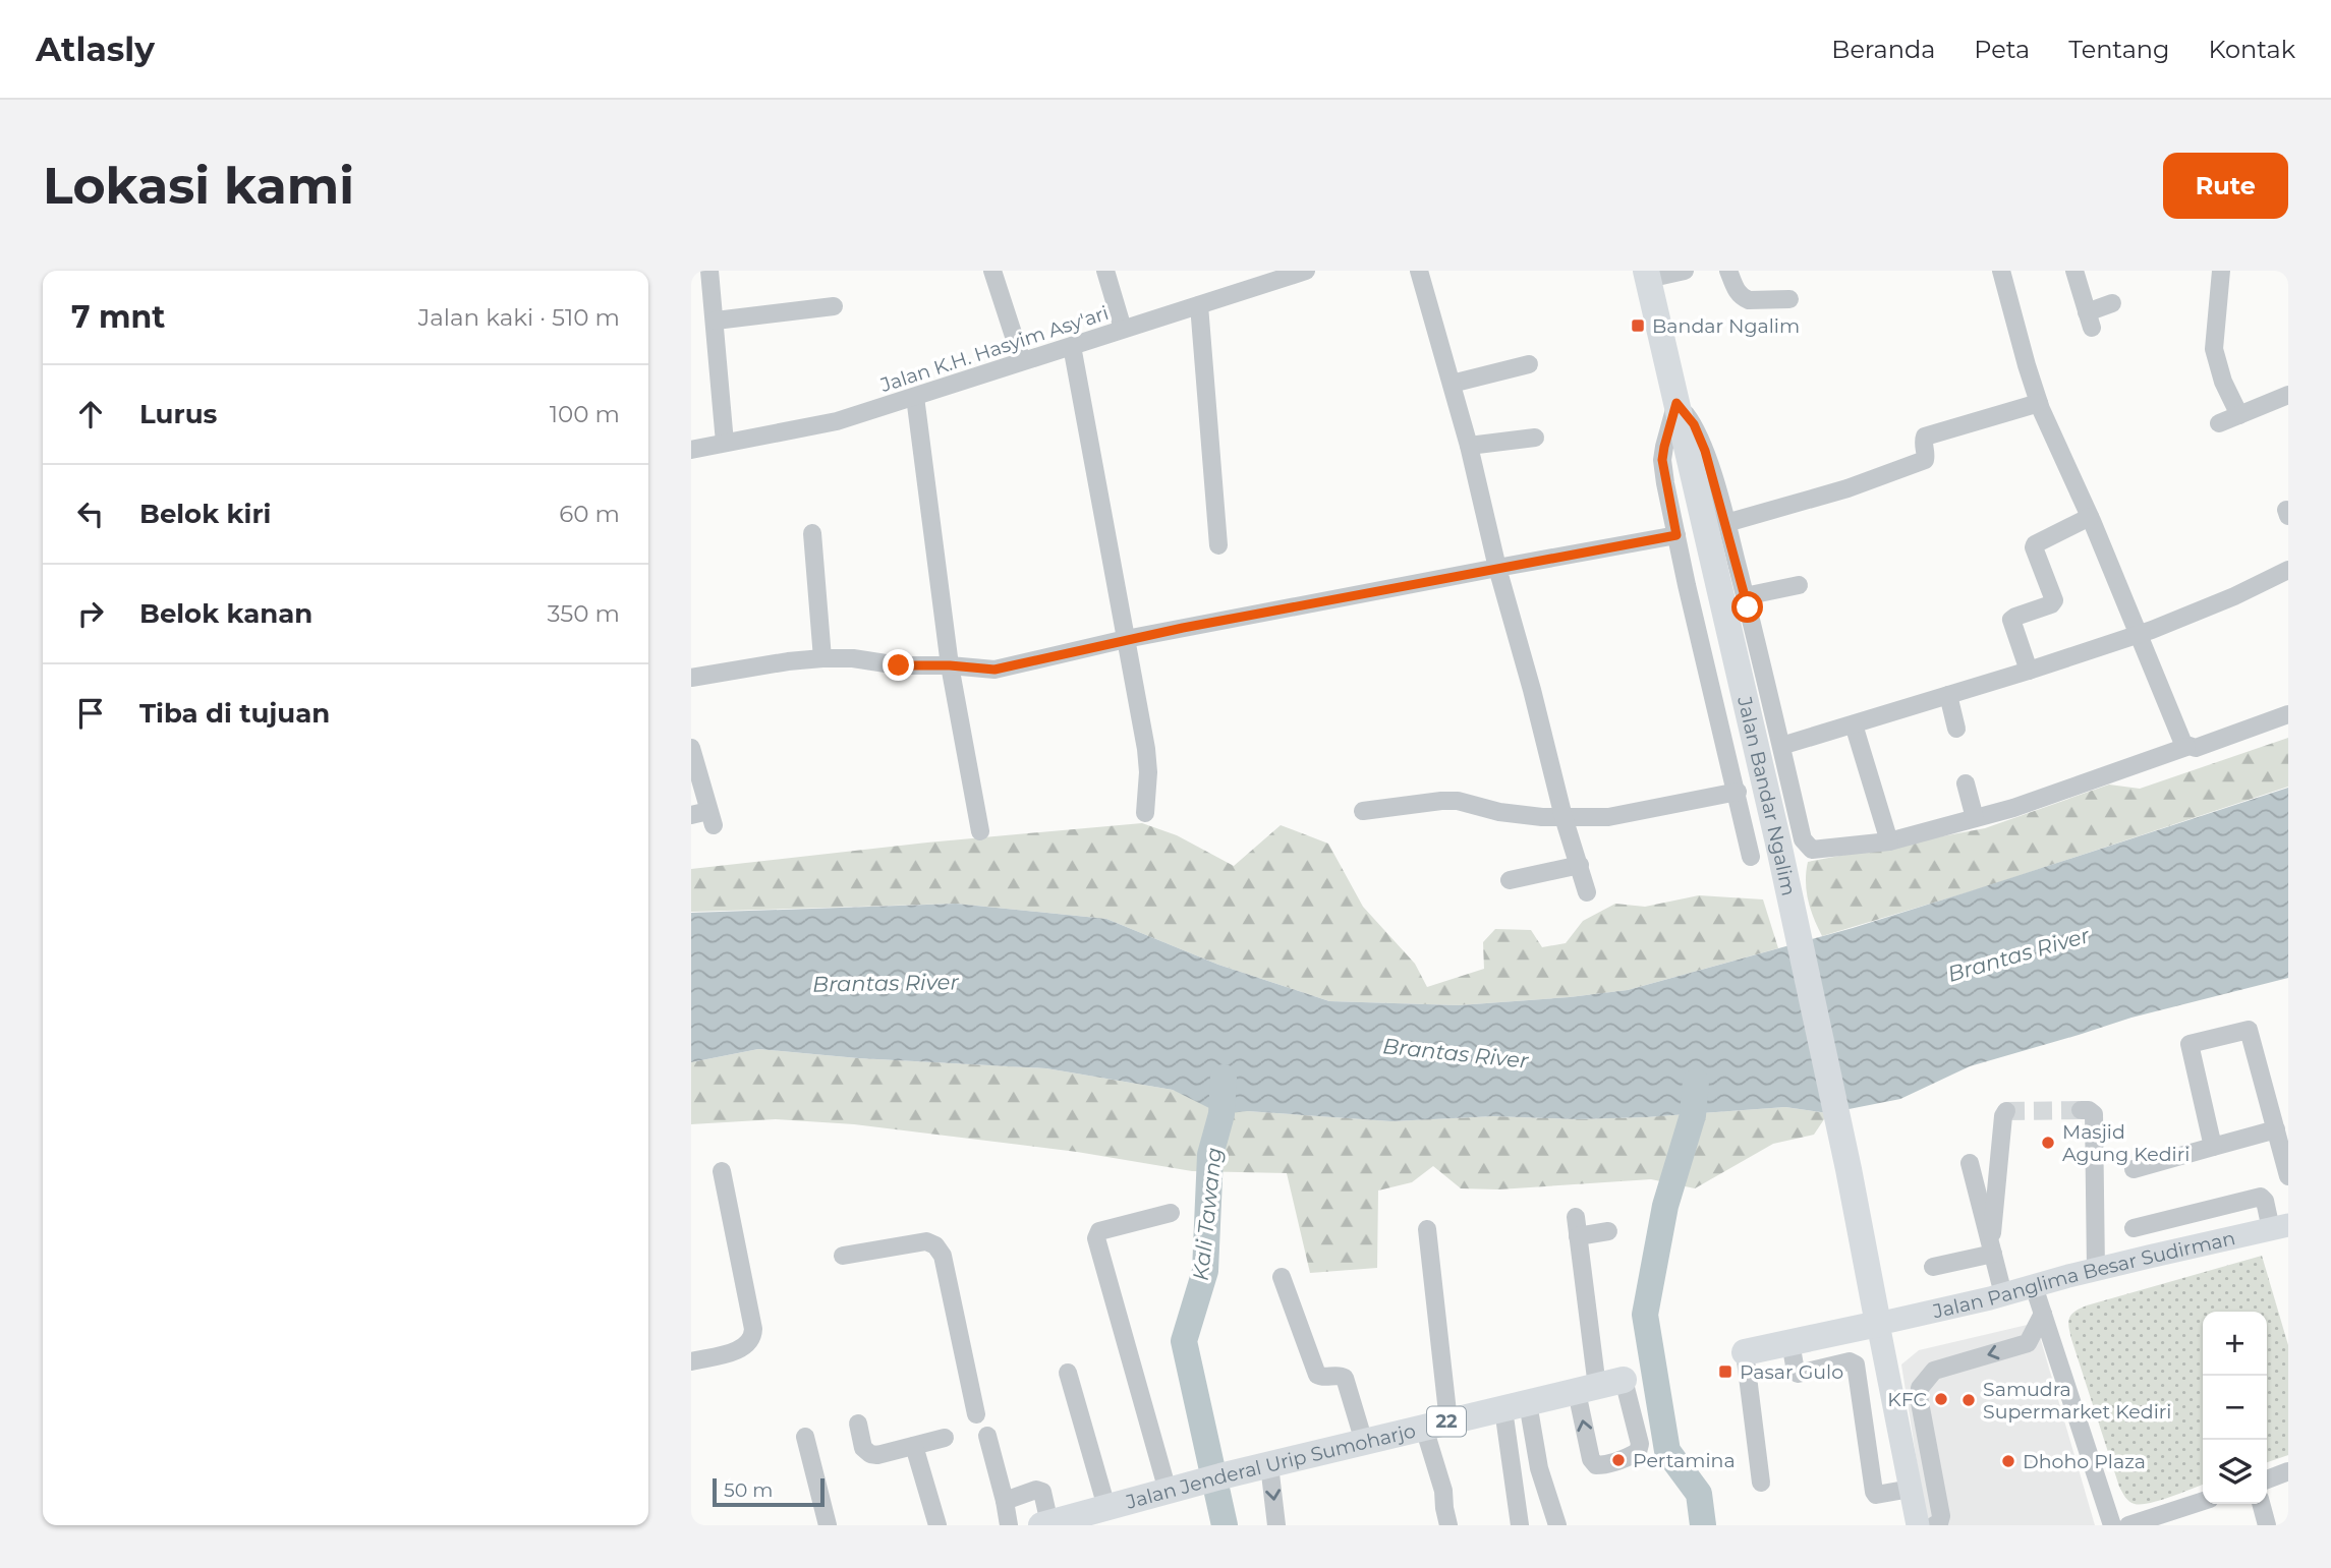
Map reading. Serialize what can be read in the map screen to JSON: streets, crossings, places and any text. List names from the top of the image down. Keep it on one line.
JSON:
{"streets":{"highway":["Jalan Bandar Ngalim","22","Jalan Jenderal Urip Sumoharjo"],"main road":["Jalan Panglima Besar Sudirman"],"street":["Jalan K.H. Hasyim Asy'ari"]},"crossings":[["Jalan Bandar Ngalim","Jalan Panglima Besar Sudirman"]],"water":["Brantas River","Kali Tawang"],"places":{"transit":["Bandar Ngalim","Pasar Gulo"],"other":["Masjid Agung Kediri","KFC","Samudra Supermarket Kediri","Pertamina","Dhoho Plaza"]},"scale_bar":"50 m","page":{"header":"Atlasly","nav":["Beranda","Peta","Tentang","Kontak"],"buttons":"Rute","title":"Lokasi kami","heading":["7 mnt","Jalan kaki · 510 m"],"list":[["Lurus","100 m"],["Belok kiri","60 m"],["Belok kanan","350 m"],"Tiba di tujuan"],"map_buttons":["+","−"],"scale":"50 m"}}
